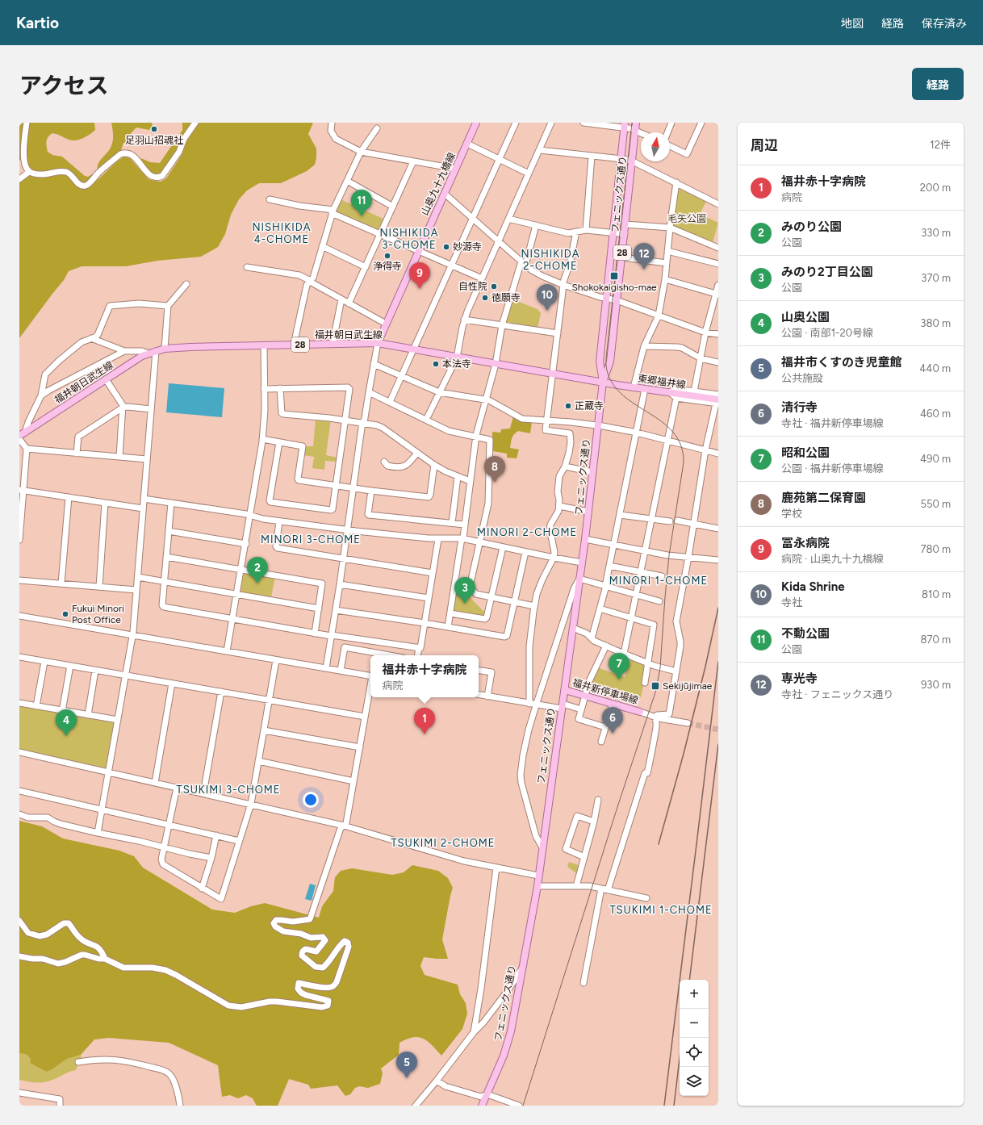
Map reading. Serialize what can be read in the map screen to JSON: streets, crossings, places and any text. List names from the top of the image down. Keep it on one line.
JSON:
{"streets":{"main road":["山奥九十九橋線","フェニックス通り","28","福井朝日武生線","東郷福井線","福井新停車場線"]},"crossings":[["山奥九十九橋線","福井朝日武生線"],["フェニックス通り","福井朝日武生線"],["フェニックス通り","東郷福井線"],["フェニックス通り","福井新停車場線"],["福井朝日武生線","東郷福井線"]],"districts":["NISHIKIDA 4-CHOME","NISHIKIDA 3-CHOME","NISHIKIDA 2-CHOME","MINORI 2-CHOME","MINORI 3-CHOME","MINORI 1-CHOME","TSUKIMI 3-CHOME","TSUKIMI 2-CHOME","TSUKIMI 1-CHOME"],"parks":["毛矢公園"],"places":{"other":["足羽山招魂社","妙源寺","浄得寺","自性院","徳願寺","本法寺","正蔵寺","Fukui Minori Post Office"],"transit":["Shokokaigisho-mae","Sekijūjimae"]},"north":"top","page":{"header":"Kartio","nav":["地図","経路","保存済み"],"title":"アクセス","buttons":"経路","heading":["周辺","12件"],"list":[{"mark":"1","name":"福井赤十字病院","note":"病院","value":"200 m"},{"mark":"2","name":"みのり公園","note":"公園","value":"330 m"},{"mark":"3","name":"みのり2丁目公園","note":"公園","value":"370 m"},{"mark":"4","name":"山奥公園","note":"公園 · 南部1-20号線","value":"380 m"},{"mark":"5","name":"福井市くすのき児童館","note":"公共施設","value":"440 m"},{"mark":"6","name":"清行寺","note":"寺社 · 福井新停車場線","value":"460 m"},{"mark":"7","name":"昭和公園","note":"公園 · 福井新停車場線","value":"490 m"},{"mark":"8","name":"鹿苑第二保育園","note":"学校","value":"550 m"},{"mark":"9","name":"冨永病院","note":"病院 · 山奥九十九橋線","value":"780 m"},{"mark":"10","name":"Kida Shrine","note":"寺社","value":"810 m"},{"mark":"11","name":"不動公園","note":"公園","value":"870 m"},{"mark":"12","name":"専光寺","note":"寺社 · フェニックス通り","value":"930 m"}],"pins":["11","12","9","10","8","2","3","7","6","1","4","5"],"popup":["福井赤十字病院","病院"],"map_buttons":["+","−"]}}
